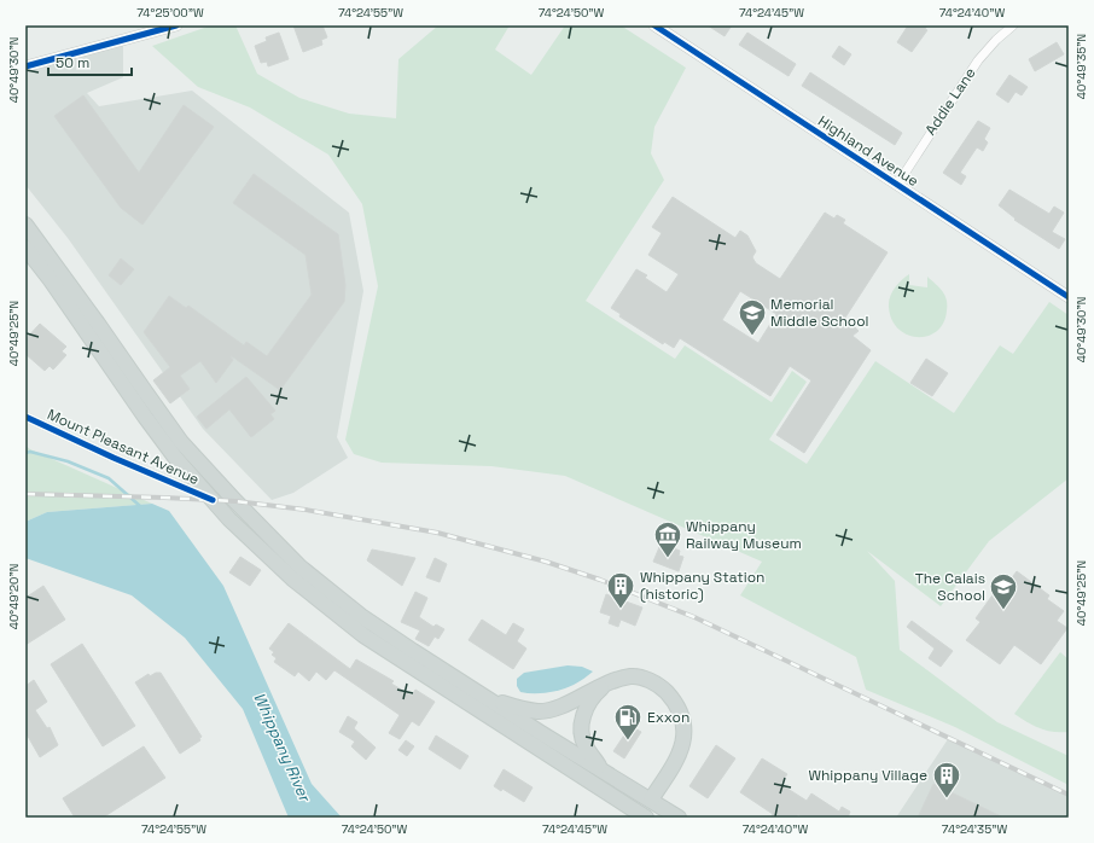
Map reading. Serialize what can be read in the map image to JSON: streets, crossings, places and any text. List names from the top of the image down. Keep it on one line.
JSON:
{"streets":{"street":["Addie Lane","Highland Avenue","Mount Pleasant Avenue"]},"crossings":[["Addie Lane","Highland Avenue"]],"water":["Whippany River"],"places":{"school or university":["Memorial Middle School","The Calais School"],"museum":["Whippany Railway Museum"],"building":["Whippany Station (historic)","Whippany Village"],"fuel station":["Exxon"]},"scale_bar":"50 m","coordinates":["74°25'00\"W","74°24'55\"W","74°24'50\"W","74°24'45\"W","74°24'40\"W","40°49'35\"N","40°49'30\"N","40°49'25\"N","40°49'20\"N","74°24'35\"W"]}
